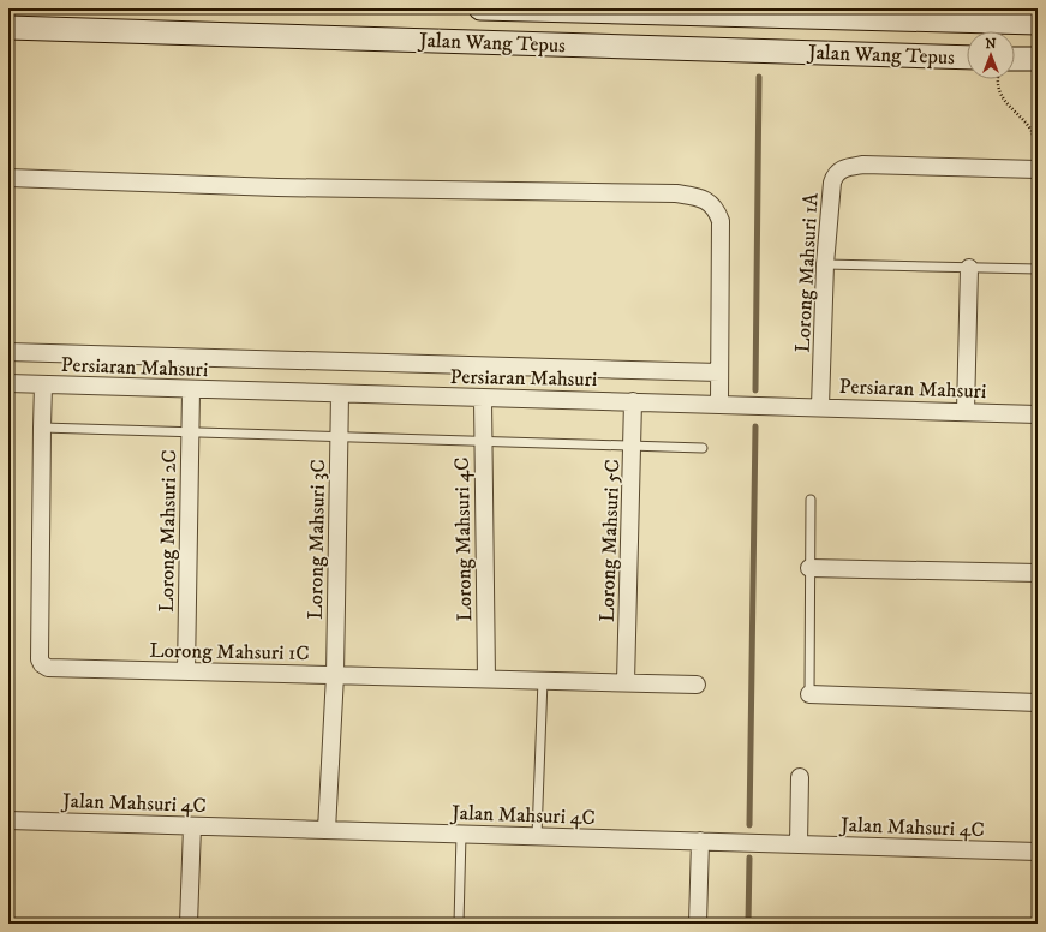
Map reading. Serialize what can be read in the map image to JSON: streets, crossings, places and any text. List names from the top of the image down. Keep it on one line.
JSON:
{"streets":{"main road":["Jalan Wang Tepus"],"street":["Lorong Mahsuri 1A","Persiaran Mahsuri","Lorong Mahsuri 2C","Lorong Mahsuri 3C","Lorong Mahsuri 4C","Lorong Mahsuri 5C","Lorong Mahsuri 1C","Jalan Mahsuri 4C"]},"crossings":[["Lorong Mahsuri 1A","Persiaran Mahsuri"],["Persiaran Mahsuri","Lorong Mahsuri 2C"],["Persiaran Mahsuri","Lorong Mahsuri 3C"],["Persiaran Mahsuri","Lorong Mahsuri 4C"],["Persiaran Mahsuri","Lorong Mahsuri 5C"],["Persiaran Mahsuri","Lorong Mahsuri 1C"],["Lorong Mahsuri 2C","Lorong Mahsuri 1C"],["Lorong Mahsuri 3C","Lorong Mahsuri 1C"],["Lorong Mahsuri 3C","Jalan Mahsuri 4C"],["Lorong Mahsuri 4C","Lorong Mahsuri 1C"],["Lorong Mahsuri 5C","Lorong Mahsuri 1C"]],"north":"top"}
